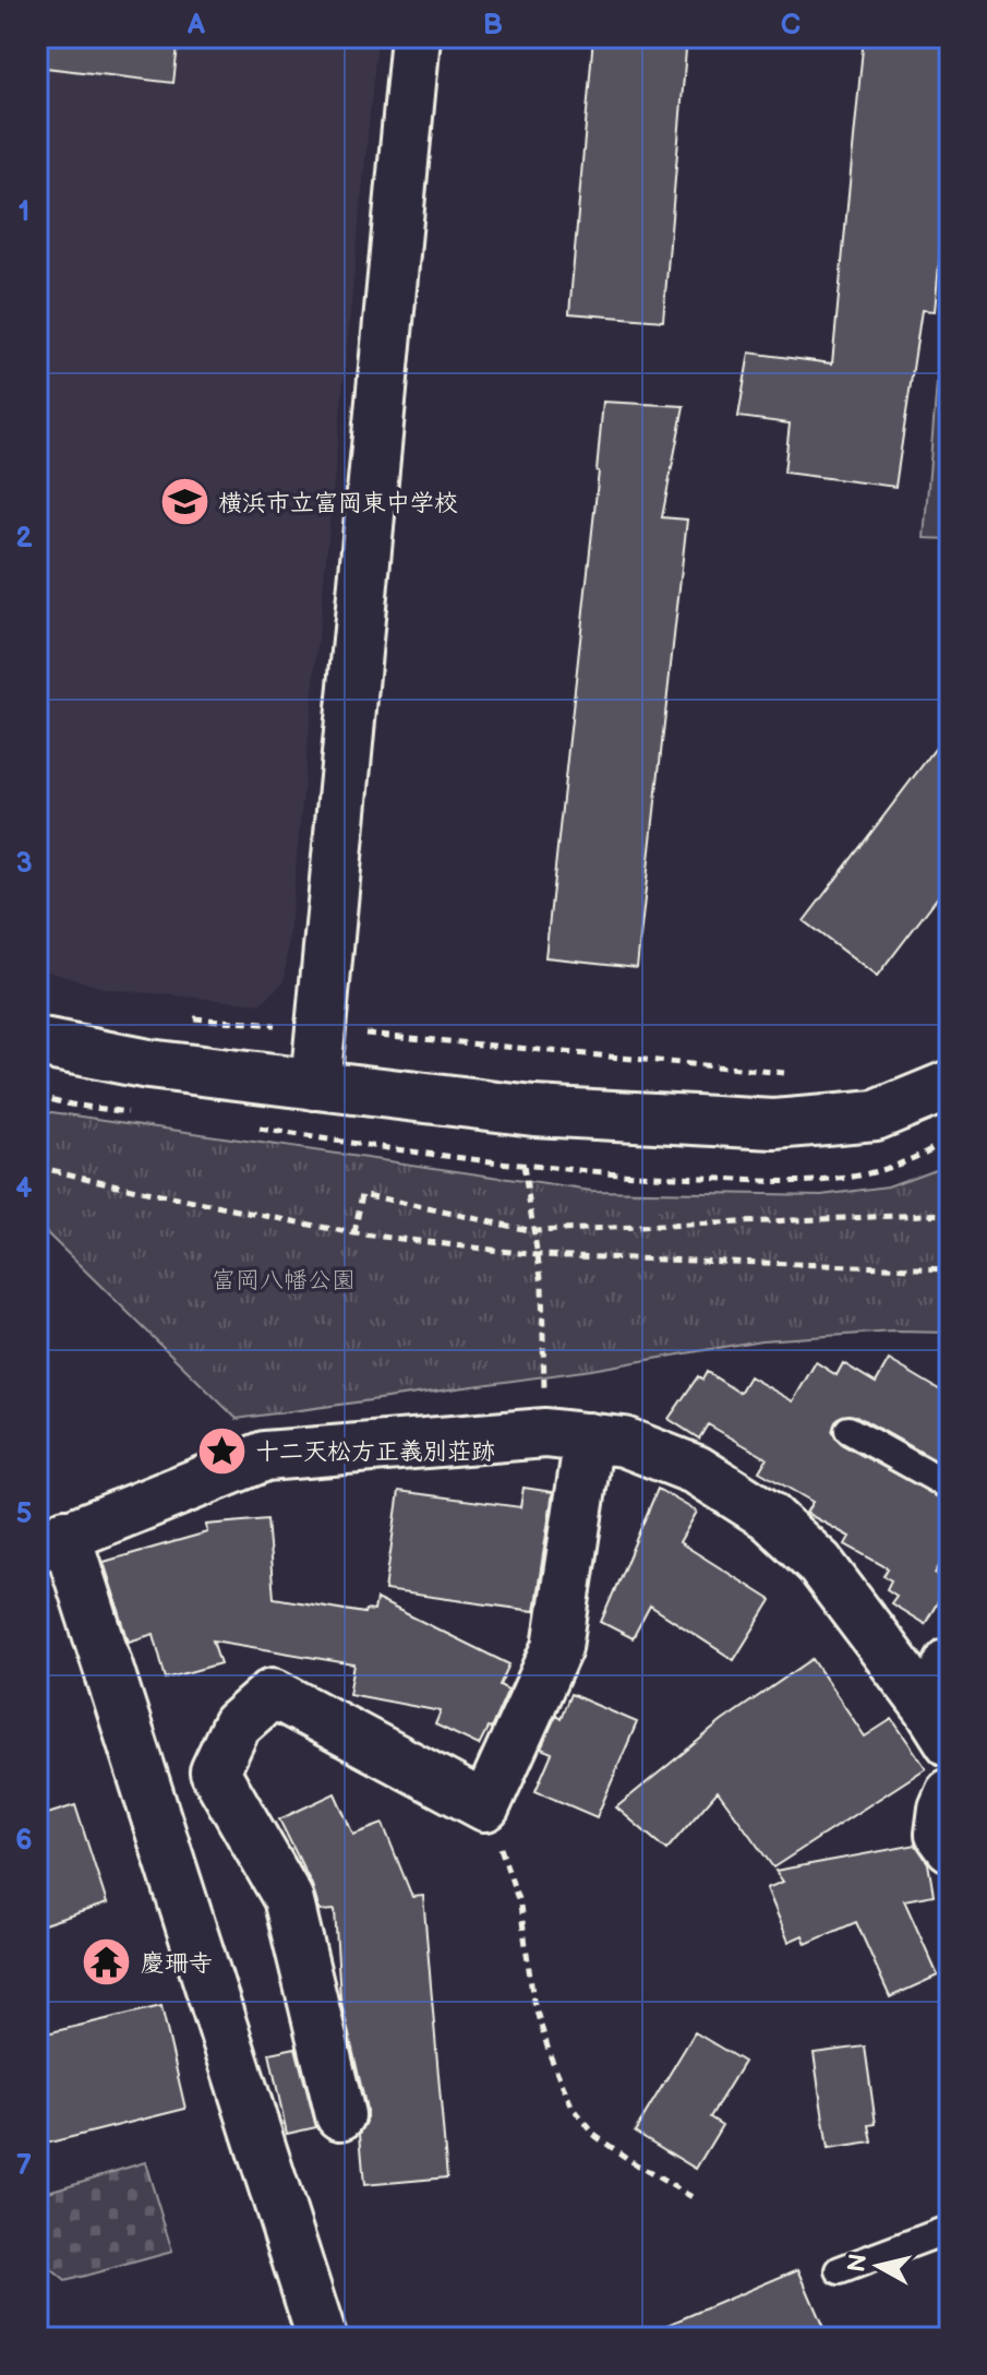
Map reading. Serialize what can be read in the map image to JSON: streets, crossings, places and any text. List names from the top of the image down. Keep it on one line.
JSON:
{"parks":["富岡八幡公園"],"places":{"school or university":["横浜市立富岡東中学校"],"place":["十二天松方正義別荘跡"],"temple":["慶珊寺"]},"north":"left","grid":{"columns":["A","B","C"],"rows":["1","2","3","4","5","6","7"]}}
